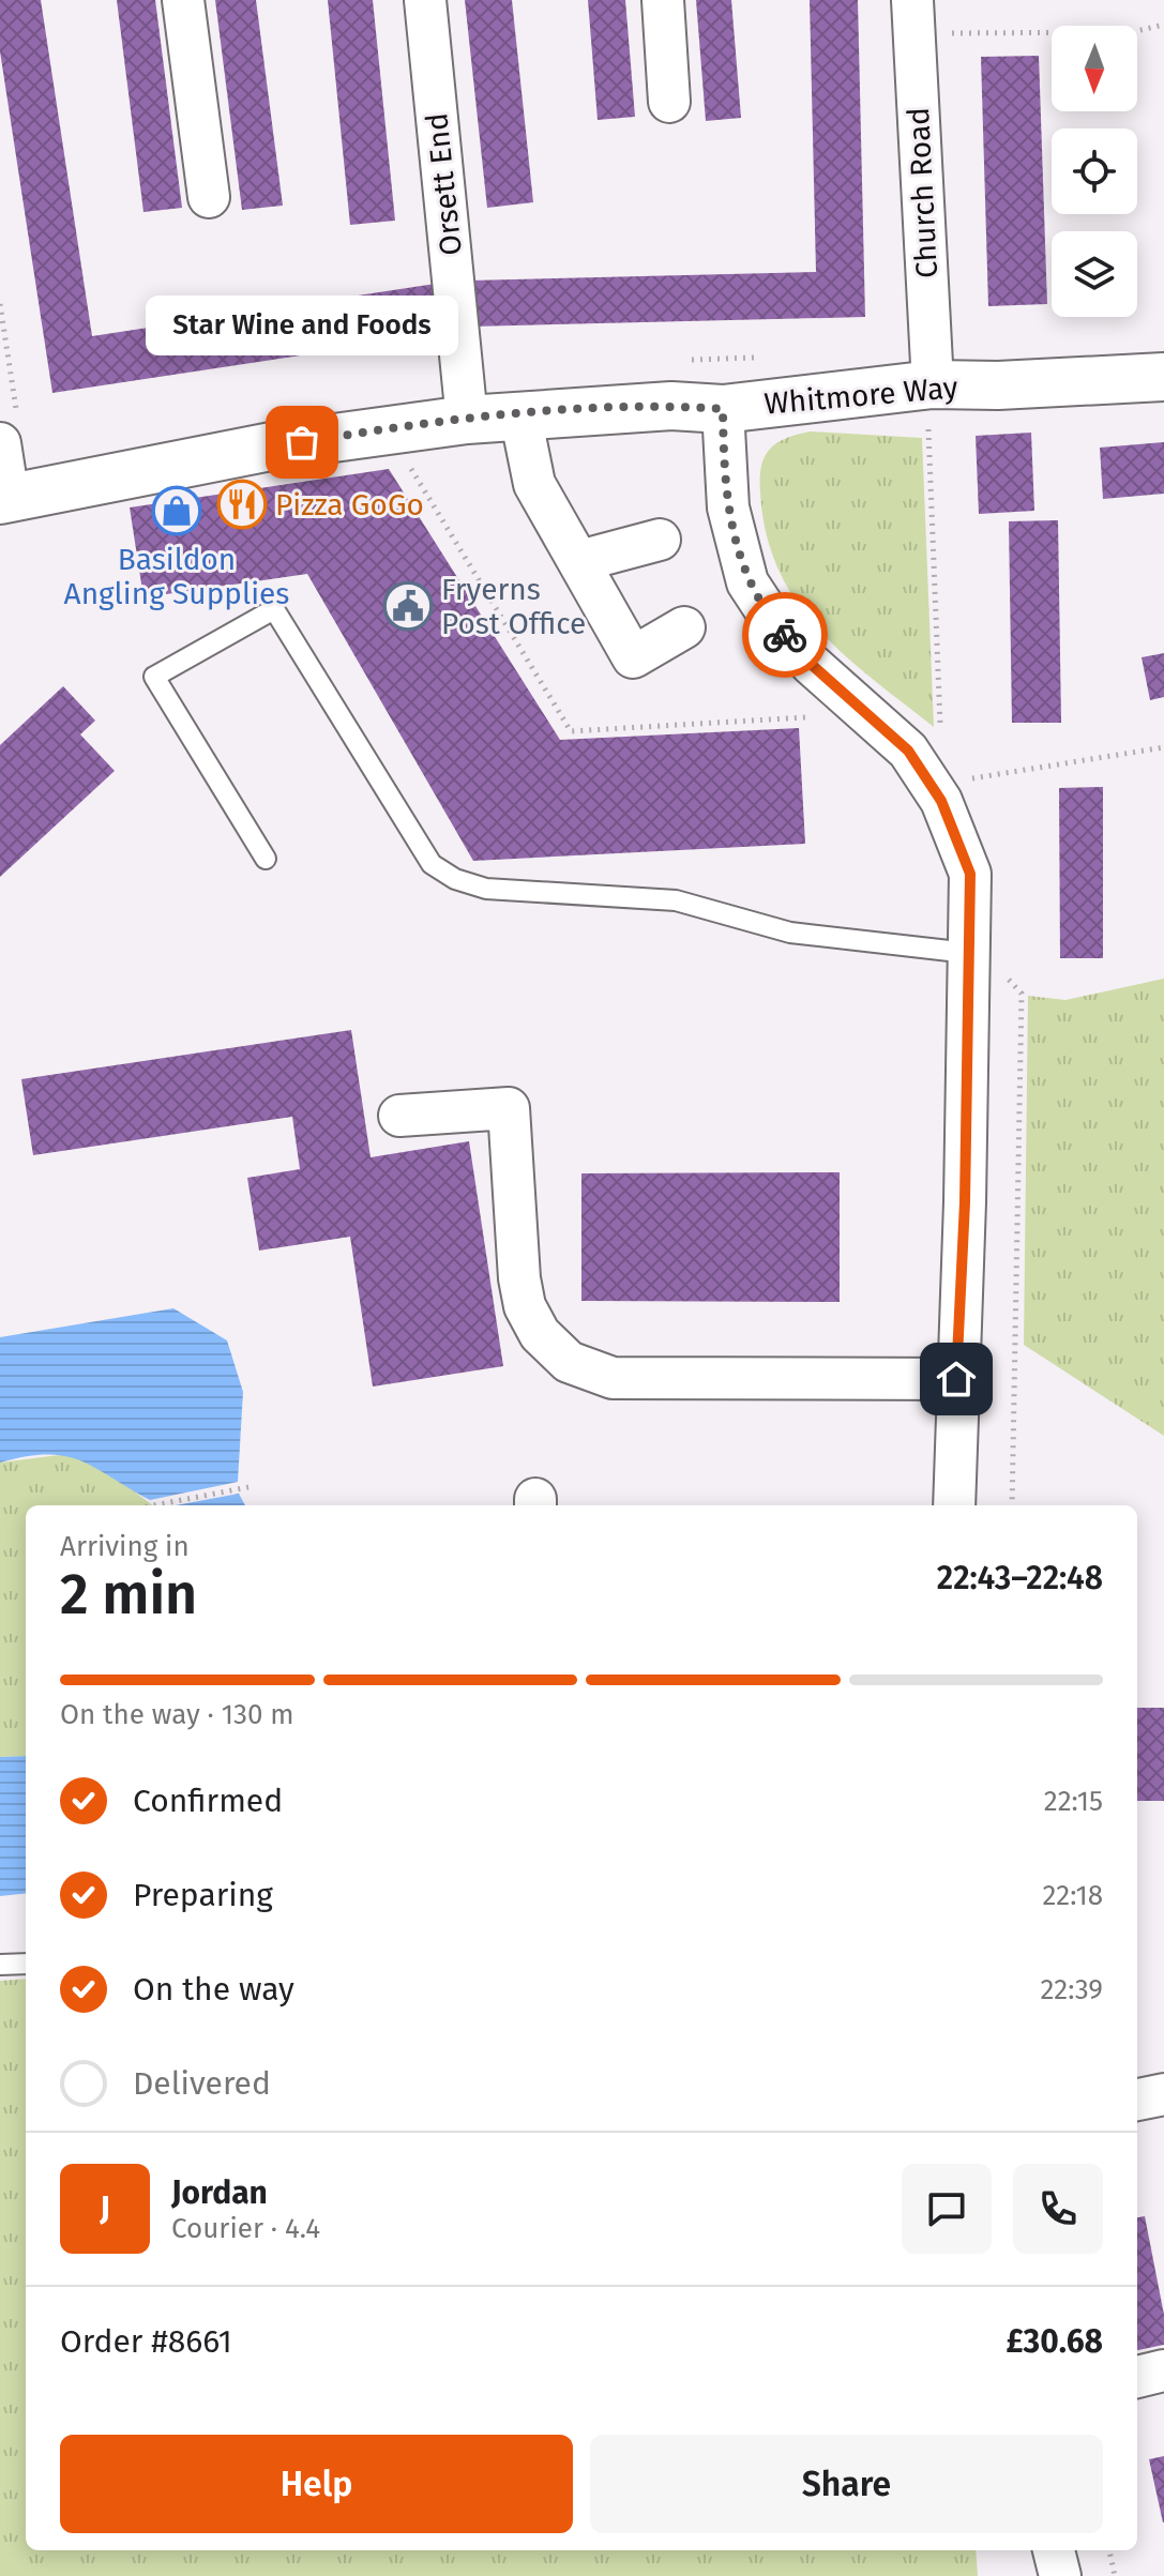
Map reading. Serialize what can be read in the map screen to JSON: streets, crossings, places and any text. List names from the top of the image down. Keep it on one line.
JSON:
{"streets":{"street":["Orsett End","Church Road","Whitmore Way"]},"crossings":[["Orsett End","Whitmore Way"],["Church Road","Whitmore Way"]],"places":{"other":["Star Wine and Foods"],"restaurant":["Pizza GoGo"],"shop":["Basildon Angling Supplies"],"public building":["Fryerns Post Office"]},"north":"bottom","page":{"bubble":"Star Wine and Foods","heading":["2 min","Arriving in","22:43–22:48"],"panel":["Jordan","Courier · 4.4","Order #8661","£30.68"],"bar":"On the way · 130 m","list":[["Confirmed","22:15"],["Preparing","22:18"],["On the way","22:39"],"Delivered"],"round":"J","buttons":["Help","Share"]}}
